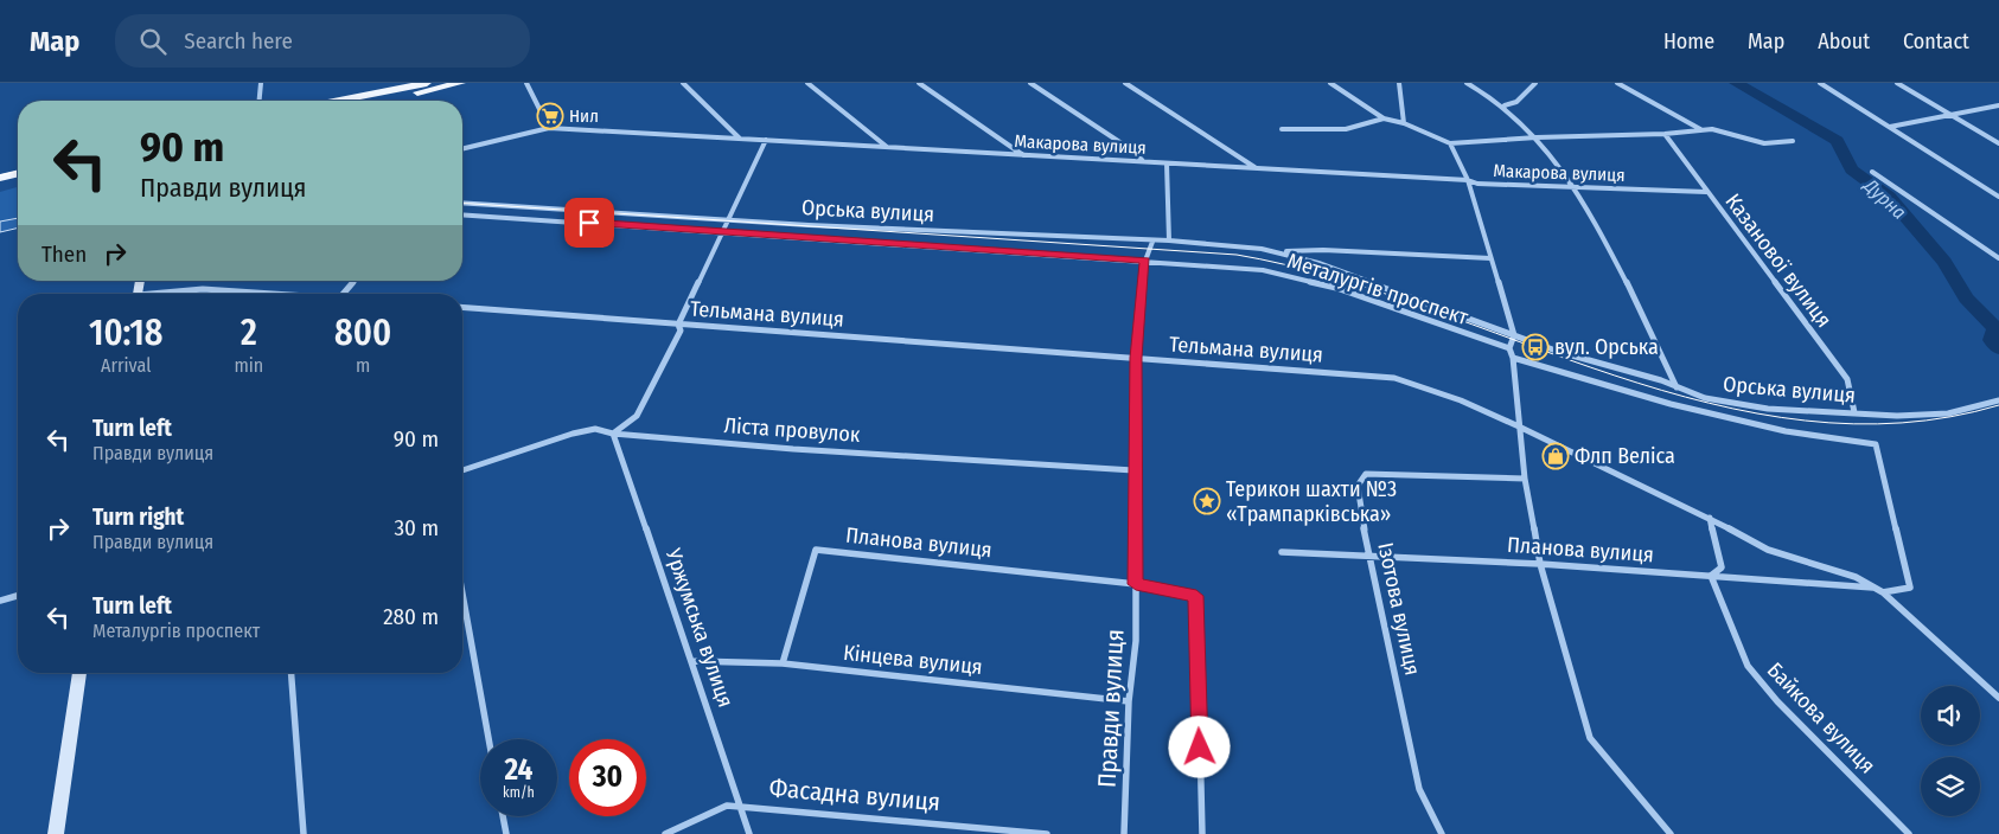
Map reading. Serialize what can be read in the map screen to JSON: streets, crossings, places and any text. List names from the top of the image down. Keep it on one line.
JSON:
{"streets":{"street":["Макарова вулиця","Орська вулиця","Казанової вулиця","Металургів проспект","Тельмана вулиця","Ліста провулок","Планова вулиця","Ізотова вулиця","Уржумська вулиця","Кінцева вулиця","Правди вулиця","Байкова вулиця","Фасадна вулиця"]},"crossings":[["Макарова вулиця","Казанової вулиця"],["Орська вулиця","Казанової вулиця"],["Орська вулиця","Правди вулиця"],["Металургів проспект","Правди вулиця"],["Тельмана вулиця","Планова вулиця"],["Тельмана вулиця","Правди вулиця"],["Ліста провулок","Уржумська вулиця"],["Ліста провулок","Правди вулиця"],["Планова вулиця","Ізотова вулиця"],["Планова вулиця","Кінцева вулиця"],["Планова вулиця","Правди вулиця"],["Планова вулиця","Байкова вулиця"],["Уржумська вулиця","Кінцева вулиця"],["Уржумська вулиця","Фасадна вулиця"],["Кінцева вулиця","Правди вулиця"]],"water":["Дурна"],"places":{"supermarket":["Нил"],"bus stop":["вул. Орська"],"shop":["Флп Веліса"],"place":["Терикон шахти №3 «Трампарківська»"]},"page":{"header":"Map","search":"Search here","nav":["Home","Map","About","Contact"],"turn":["90 m","Правди вулиця"],"then":"Then","eta":["10:18","Arrival","2","min","800","m"],"list":[{"name":"Turn left","note":"Правди вулиця","value":"90 m"},{"name":"Turn right","note":"Правди вулиця","value":"30 m"},{"name":"Turn left","note":"Металургів проспект","value":"280 m"}],"speed":"24 km/h","limit":"30"}}
